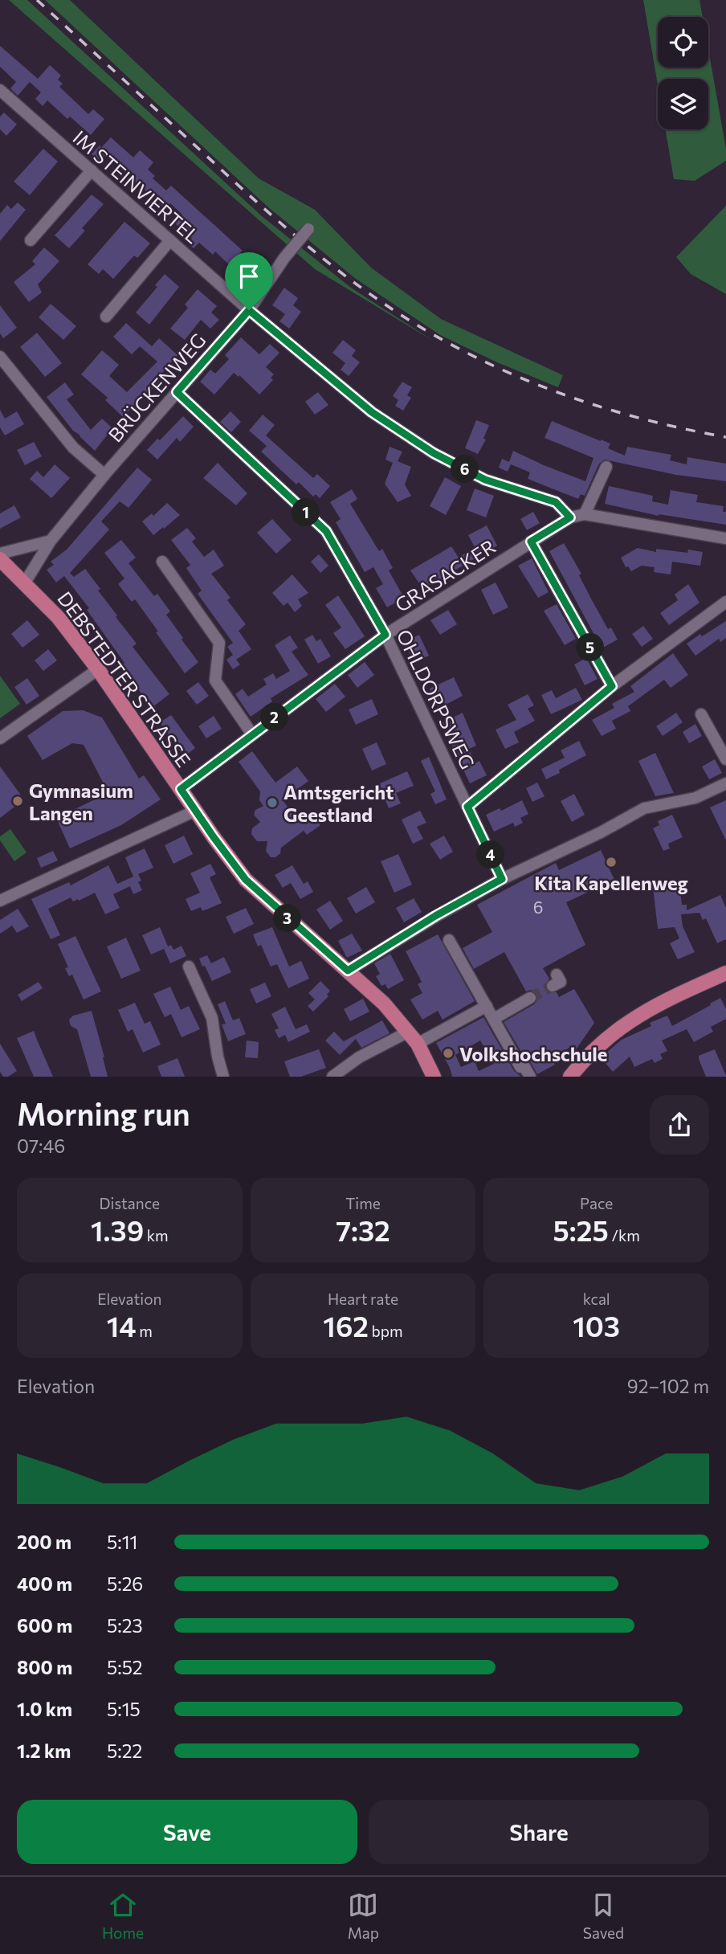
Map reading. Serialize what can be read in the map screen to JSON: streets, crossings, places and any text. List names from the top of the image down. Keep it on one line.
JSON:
{"streets":{"main road":["DEBSTEDTER STRASSE"],"street":["IM STEINVIERTEL","BRÜCKENWEG","GRASACKER","OHLDORPSWEG"]},"crossings":[["IM STEINVIERTEL","BRÜCKENWEG"],["IM STEINVIERTEL","GRASACKER"],["BRÜCKENWEG","DEBSTEDTER STRASSE"],["BRÜCKENWEG","OHLDORPSWEG"],["GRASACKER","DEBSTEDTER STRASSE"],["GRASACKER","OHLDORPSWEG"]],"places":["Gymnasium Langen","Amtsgericht Geestland","Kita Kapellenweg","Volkshochschule"],"house_numbers":["6"],"page":{"pins":["6","1","5","2","4","3"],"heading":["Morning run","07:46"],"stats":[["Distance","1.39 km"],["Time","7:32"],["Pace","5:25 /km"],["Elevation","14 m"],["Heart rate","162 bpm"],["kcal","103"]],"chart":["Elevation","92–102 m"],"list":[{"name":"200 m","note":"5:11"},{"name":"400 m","note":"5:26"},{"name":"600 m","note":"5:23"},{"name":"800 m","note":"5:52"},{"name":"1.0 km","note":"5:15"},{"name":"1.2 km","note":"5:22"}],"buttons":["Save","Share"],"tabs":["Home","Map","Saved"]}}
